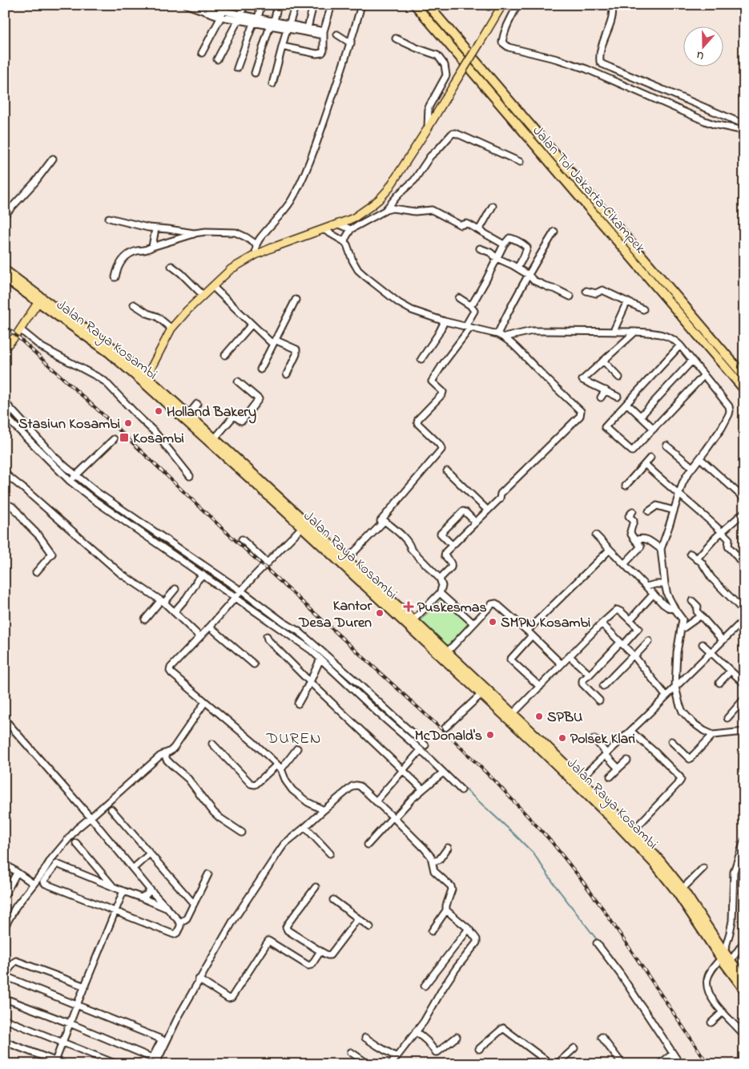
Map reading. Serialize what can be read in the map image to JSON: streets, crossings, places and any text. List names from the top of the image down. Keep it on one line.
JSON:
{"streets":{"highway":["Jalan Tol Jakarta–Cikampek","Jalan Raya Kosambi"]},"districts":["DUREN"],"places":{"other":["Holland Bakery","Stasiun Kosambi","Kantor Desa Duren","SMPN Kosambi","SPBU","McDonald's","Polsek Klari"],"transit":["Kosambi"],"health":["Puskesmas"]},"north":"bottom"}
